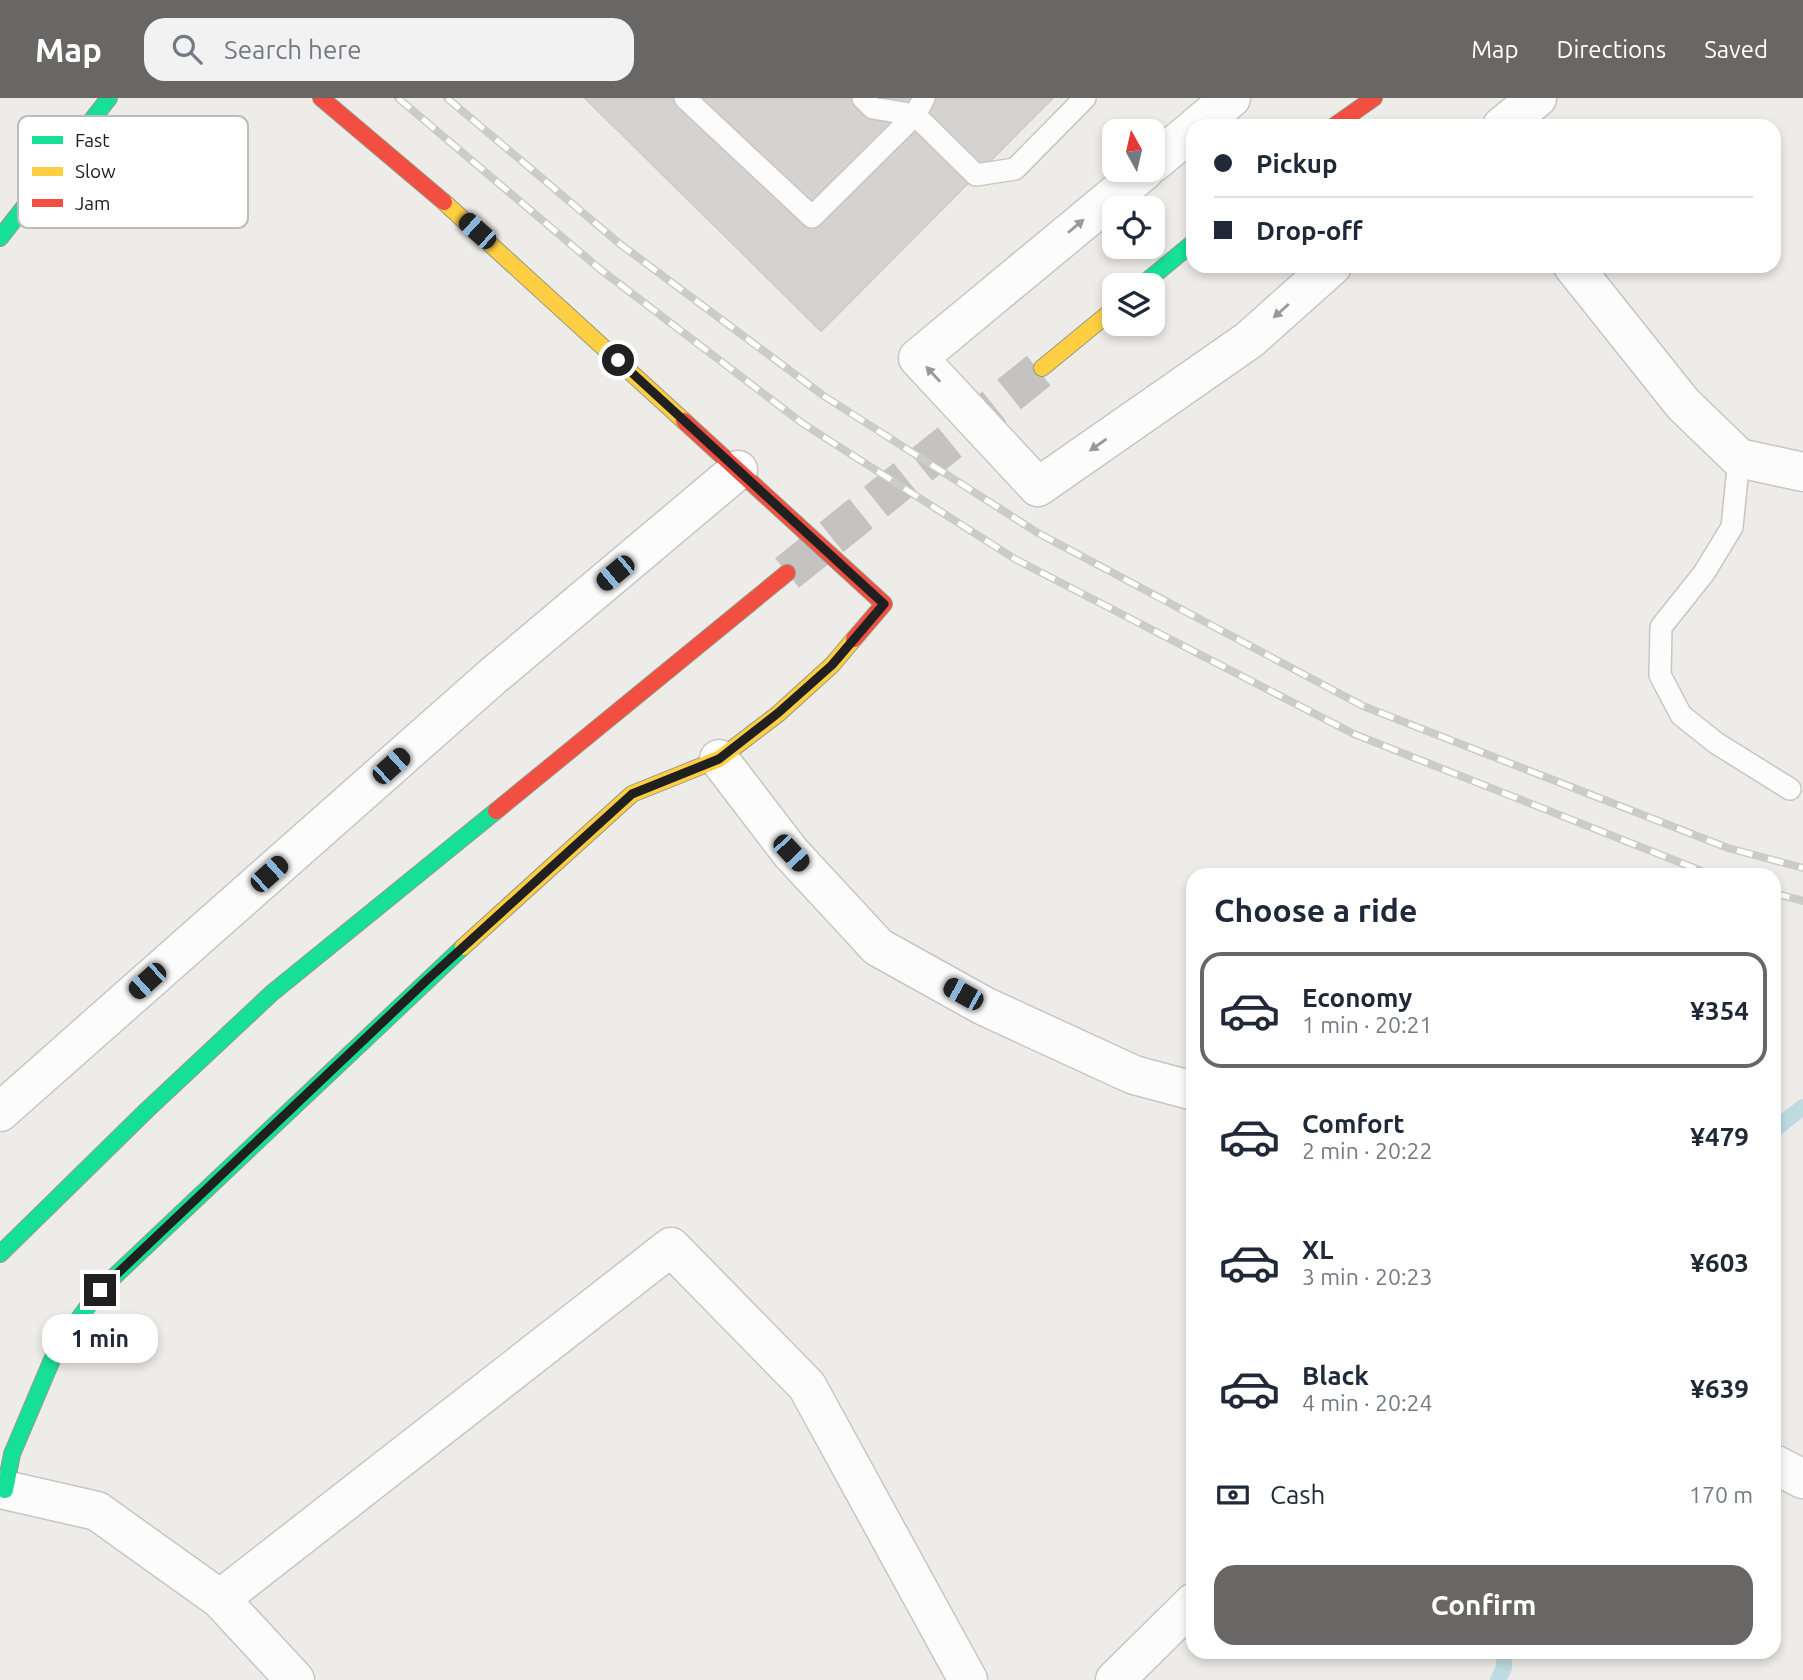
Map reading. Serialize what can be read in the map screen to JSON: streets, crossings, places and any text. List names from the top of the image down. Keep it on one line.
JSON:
{"legend":["Fast","Slow","Jam"],"north":"top","page":{"header":"Map","search":"Search here","nav":["Map","Directions","Saved"],"banner":["Pickup","Drop-off"],"heading":"Choose a ride","list":[{"name":"Economy","note":"1 min · 20:21","value":"¥354"},{"name":"Comfort","note":"2 min · 20:22","value":"¥479"},{"name":"XL","note":"3 min · 20:23","value":"¥603"},{"name":"Black","note":"4 min · 20:24","value":"¥639"}],"bubble":"1 min","pay":["Cash","170 m"],"buttons":"Confirm"}}
